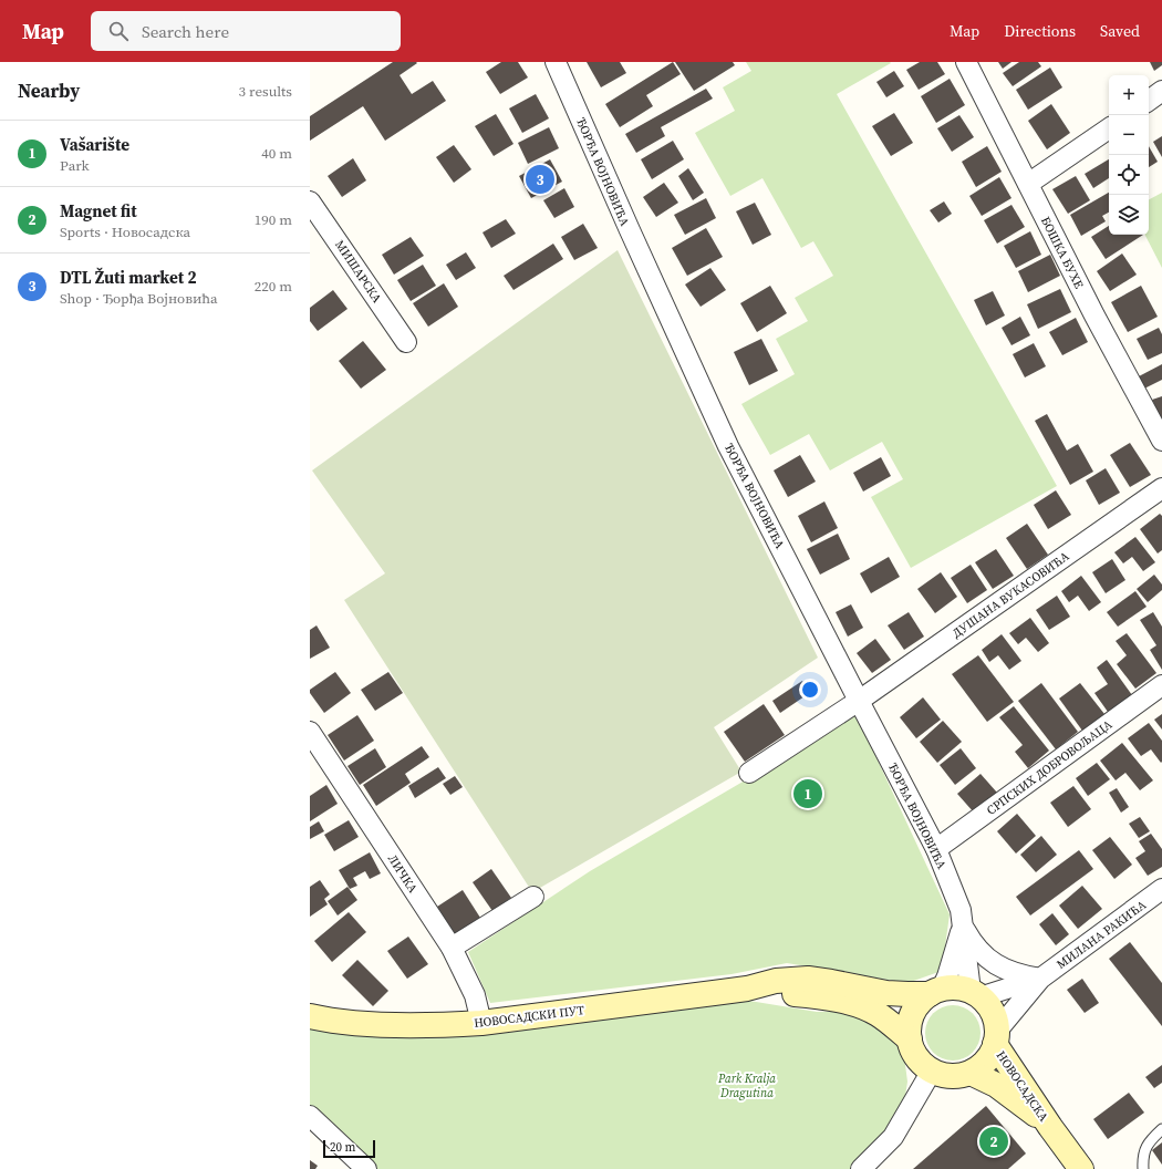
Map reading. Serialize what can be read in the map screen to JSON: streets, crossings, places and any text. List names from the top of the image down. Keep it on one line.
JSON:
{"streets":{"main road":["НОВОСАДСКИ ПУТ","НОВОСАДСКА"],"street":["ЂОРЂА ВОЈНОВИЋА","БОШКА БУХЕ","МИШАРСКА","ДУШАНА ВУКАСОВИЋА","СРПСКИХ ДОБРОВОЉАЦА","ЛИЧКА","МИЛАНА РАКИЋА"]},"crossings":[["ЂОРЂА ВОЈНОВИЋА","ДУШАНА ВУКАСОВИЋА"],["ЂОРЂА ВОЈНОВИЋА","СРПСКИХ ДОБРОВОЉАЦА"],["ЂОРЂА ВОЈНОВИЋА","МИЛАНА РАКИЋА"],["ЂОРЂА ВОЈНОВИЋА","НОВОСАДСКИ ПУТ"],["ЂОРЂА ВОЈНОВИЋА","НОВОСАДСКА"],["ЛИЧКА","НОВОСАДСКИ ПУТ"],["МИЛАНА РАКИЋА","НОВОСАДСКИ ПУТ"],["МИЛАНА РАКИЋА","НОВОСАДСКА"],["НОВОСАДСКИ ПУТ","НОВОСАДСКА"]],"parks":["Park Kralja Dragutina"],"scale_bar":"20 m","page":{"header":"Map","search":"Search here","nav":["Map","Directions","Saved"],"heading":["Nearby","3 results"],"map_buttons":["+","−"],"list":[{"mark":"1","name":"Vašarište","note":"Park","value":"40 m"},{"mark":"2","name":"Magnet fit","note":"Sports · Новосадска","value":"190 m"},{"mark":"3","name":"DTL Žuti market 2","note":"Shop · Ђорђа Војновића","value":"220 m"}],"pins":["3","1","2"],"scale":"20 m"}}
